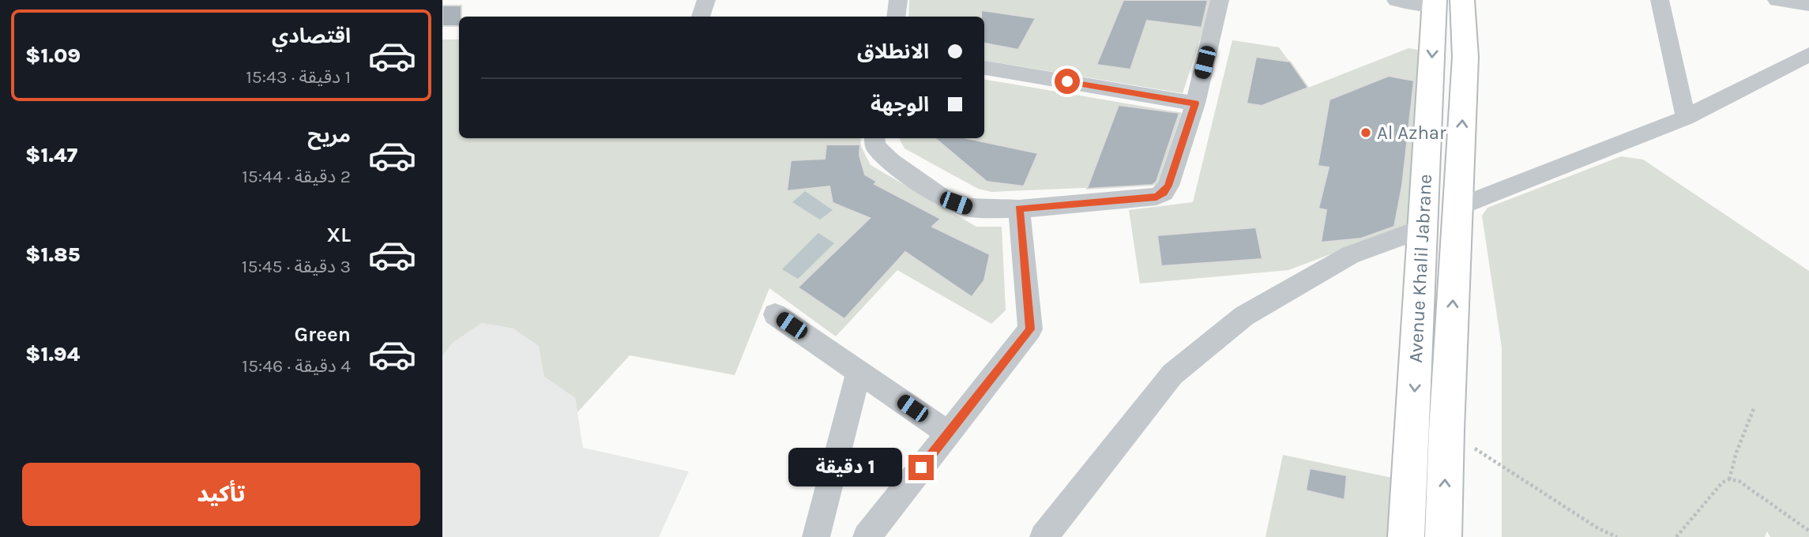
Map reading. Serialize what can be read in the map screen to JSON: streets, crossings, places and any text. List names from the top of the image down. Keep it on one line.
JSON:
{"streets":{"main road":["Avenue Khalil Jabrane"]},"places":["Al Azhar"],"page":{"list":[{"name":"اقتصادي","note":"1 دقيقة · 15:43","value":"$1.09"},{"name":"مريح","note":"2 دقيقة · 15:44","value":"$1.47"},{"name":"XL","note":"3 دقيقة · 15:45","value":"$1.85"},{"name":"Green","note":"4 دقيقة · 15:46","value":"$1.94"}],"banner":["الانطلاق","الوجهة"],"bubble":"1 دقيقة","buttons":"تأكيد"}}
